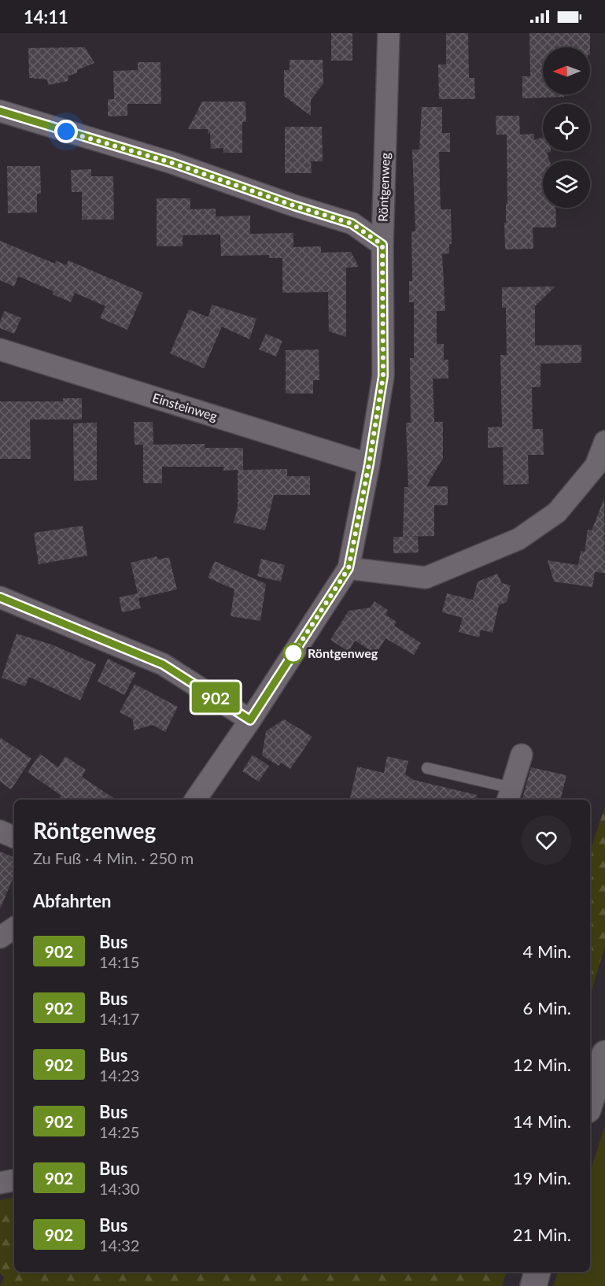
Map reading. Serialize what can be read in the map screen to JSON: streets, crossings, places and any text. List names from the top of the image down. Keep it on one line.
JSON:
{"streets":{"street":["Röntgenweg","Einsteinweg"]},"crossings":[["Röntgenweg","Einsteinweg"]],"places":["Röntgenweg"],"lines":["bus line 902"],"north":"left","page":{"status":"14:11","on_map":"902","heading":[["Röntgenweg","Zu Fuß · 4 Min. · 250 m"],"Abfahrten"],"list":[{"mark":"902","name":"Bus","note":"14:15","value":"4 Min."},{"mark":"902","name":"Bus","note":"14:17","value":"6 Min."},{"mark":"902","name":"Bus","note":"14:23","value":"12 Min."},{"mark":"902","name":"Bus","note":"14:25","value":"14 Min."},{"mark":"902","name":"Bus","note":"14:30","value":"19 Min."},{"mark":"902","name":"Bus","note":"14:32","value":"21 Min."}]}}
